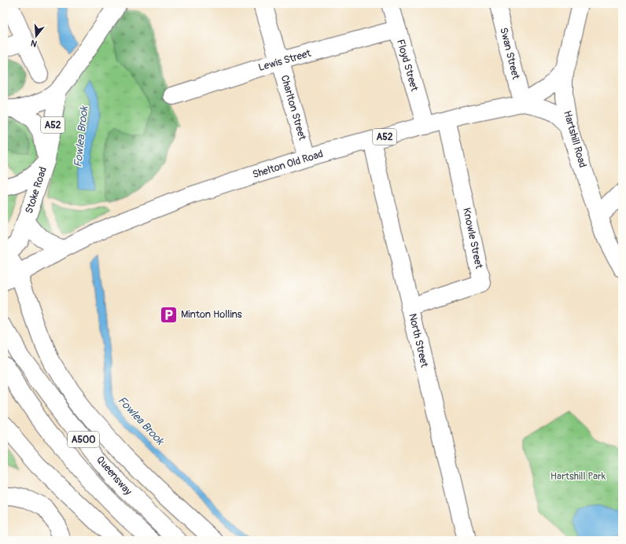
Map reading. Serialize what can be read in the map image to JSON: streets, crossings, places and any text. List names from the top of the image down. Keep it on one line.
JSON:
{"streets":{"main road":["Swan Street","Lewis Street","Floyd Street","Charlton Street","A52","Hartshill Road","Shelton Old Road","Stoke Road","Knowle Street","North Street","A500","Queensway"]},"crossings":[["Swan Street","Shelton Old Road"],["Lewis Street","Floyd Street"],["Lewis Street","Charlton Street"],["Floyd Street","Shelton Old Road"],["Charlton Street","Shelton Old Road"],["A52","Stoke Road"],["Hartshill Road","Shelton Old Road"],["Shelton Old Road","Knowle Street"],["Shelton Old Road","North Street"],["Knowle Street","North Street"]],"water":["Fowlea Brook"],"parks":["Hartshill Park"],"places":{"parking":["Minton Hollins"]},"north":"bottom"}
